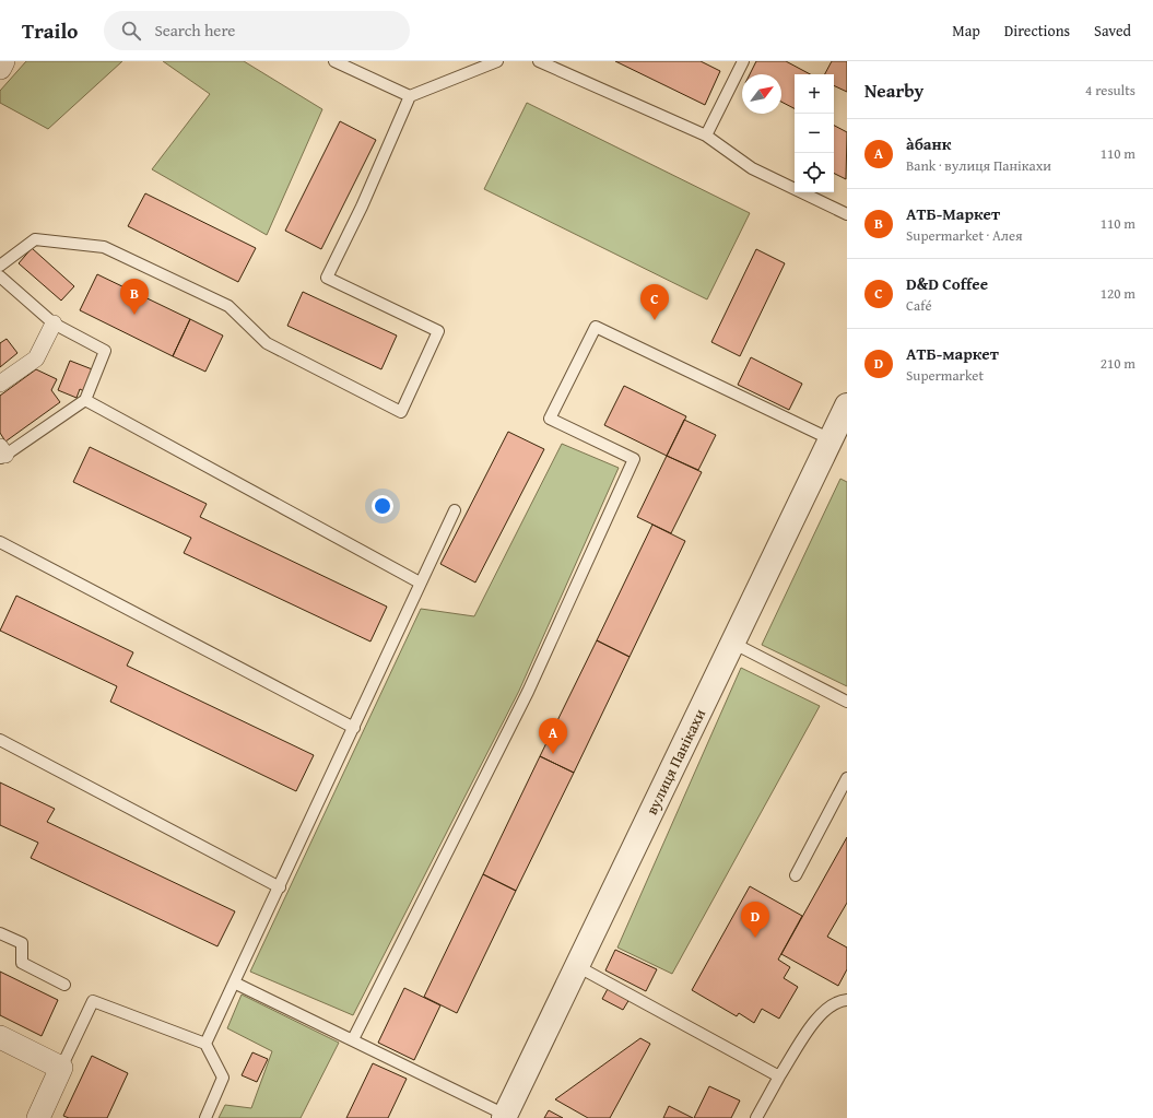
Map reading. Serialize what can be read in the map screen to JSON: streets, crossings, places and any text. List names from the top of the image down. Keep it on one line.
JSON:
{"streets":{"street":["вулиця Панікахи"]},"north":"top right","page":{"header":"Trailo","search":"Search here","nav":["Map","Directions","Saved"],"heading":["Nearby","4 results"],"map_buttons":["+","−"],"list":[{"mark":"A","name":"а̀банк","note":"Bank · вулиця Панікахи","value":"110 m"},{"mark":"B","name":"АТБ-Маркет","note":"Supermarket · Алея","value":"110 m"},{"mark":"C","name":"D&D Coffee","note":"Café","value":"120 m"},{"mark":"D","name":"АТБ-маркет","note":"Supermarket","value":"210 m"}],"pins":["B","C","A","D"]}}
